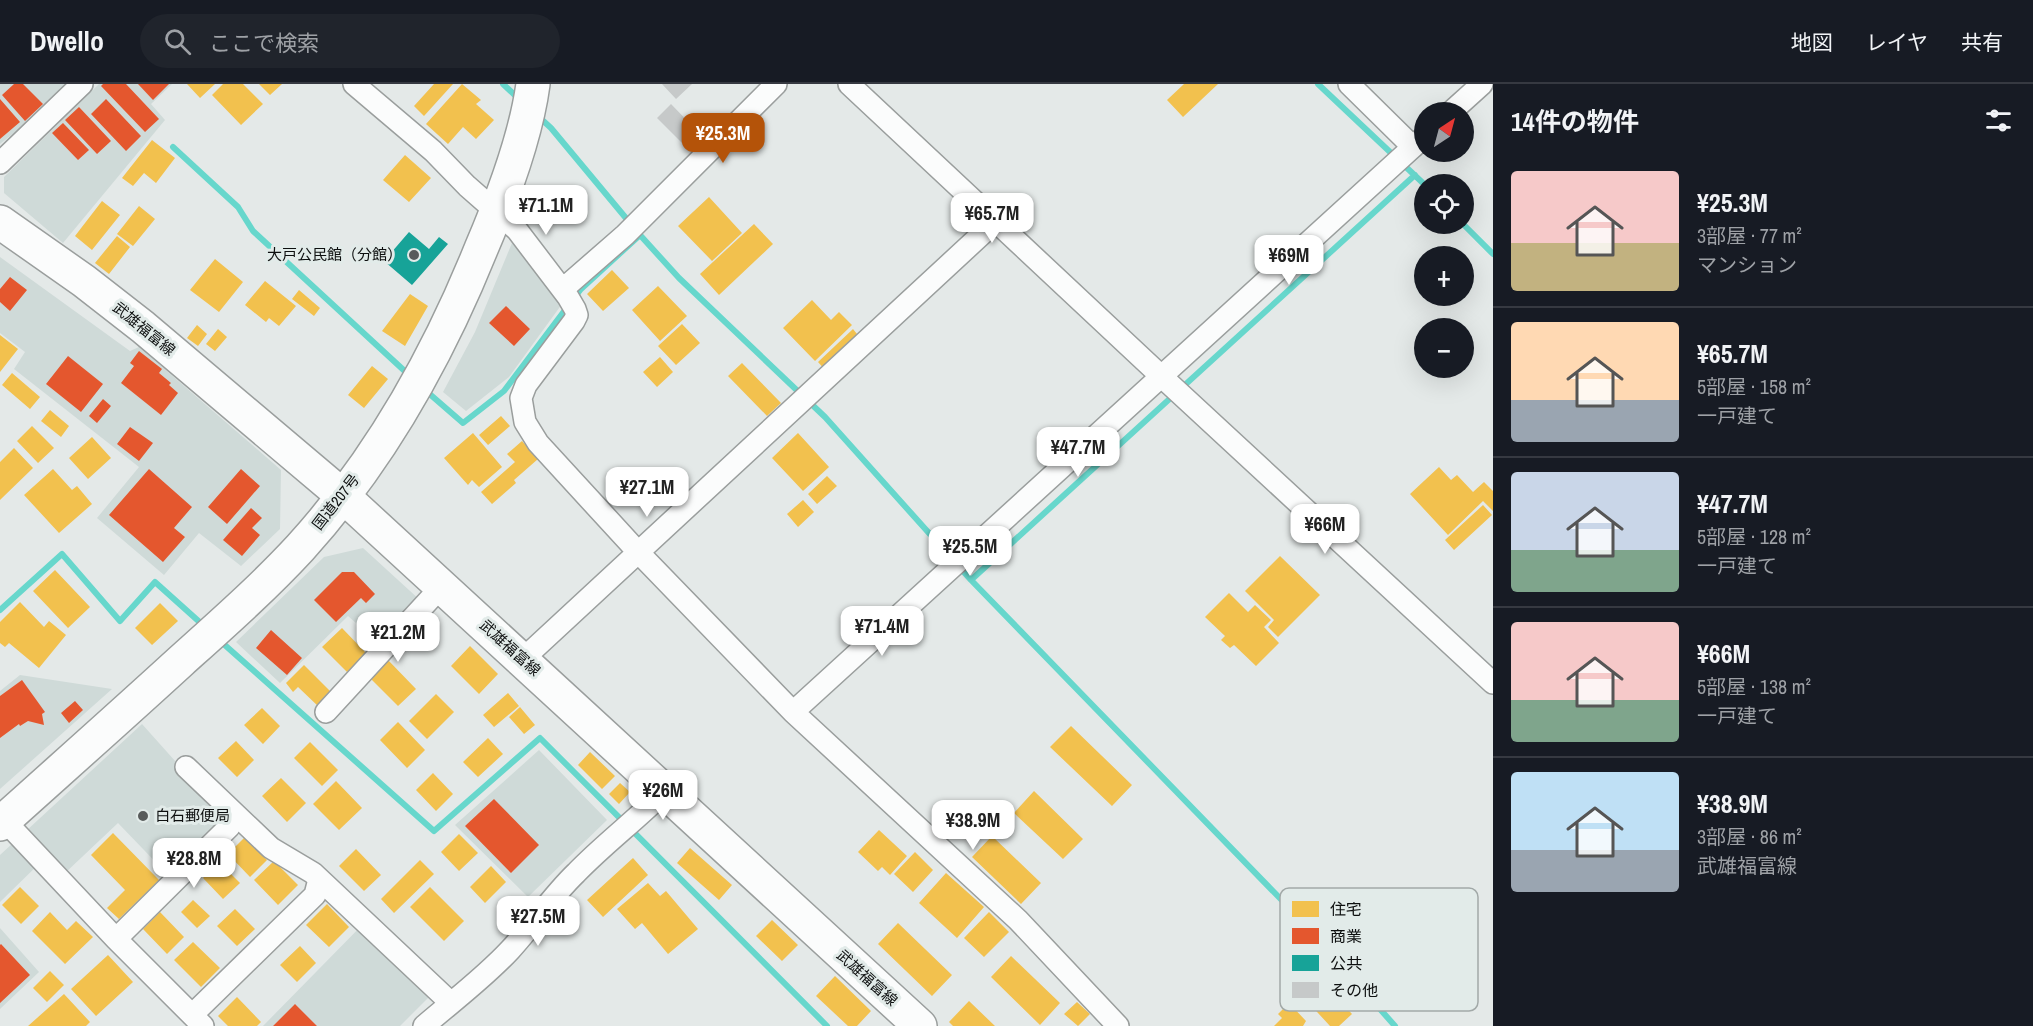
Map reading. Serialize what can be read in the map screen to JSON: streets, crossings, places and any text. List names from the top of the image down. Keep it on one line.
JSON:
{"streets":{"main road":["武雄福富線","国道207号"]},"crossings":[["武雄福富線","国道207号"]],"places":["大戸公民館（分館）","白石郵便局"],"legend":["住宅","商業","公共","その他"],"north":"top right","page":{"header":"Dwello","search":"ここで検索","nav":["地図","レイヤ","共有"],"heading":"14件の物件","map_buttons":["+","−"],"price":["¥25.3M","¥71.1M","¥65.7M","¥69M","¥47.7M","¥27.1M","¥66M","¥25.5M","¥71.4M","¥21.2M","¥26M","¥38.9M","¥28.8M","¥27.5M"],"list":[{"name":"¥25.3M","note":"3部屋 · 77 m² · マンション"},{"name":"¥65.7M","note":"5部屋 · 158 m² · 一戸建て"},{"name":"¥47.7M","note":"5部屋 · 128 m² · 一戸建て"},{"name":"¥66M","note":"5部屋 · 138 m² · 一戸建て"},{"name":"¥38.9M","note":"3部屋 · 86 m² · 武雄福富線"}]}}
